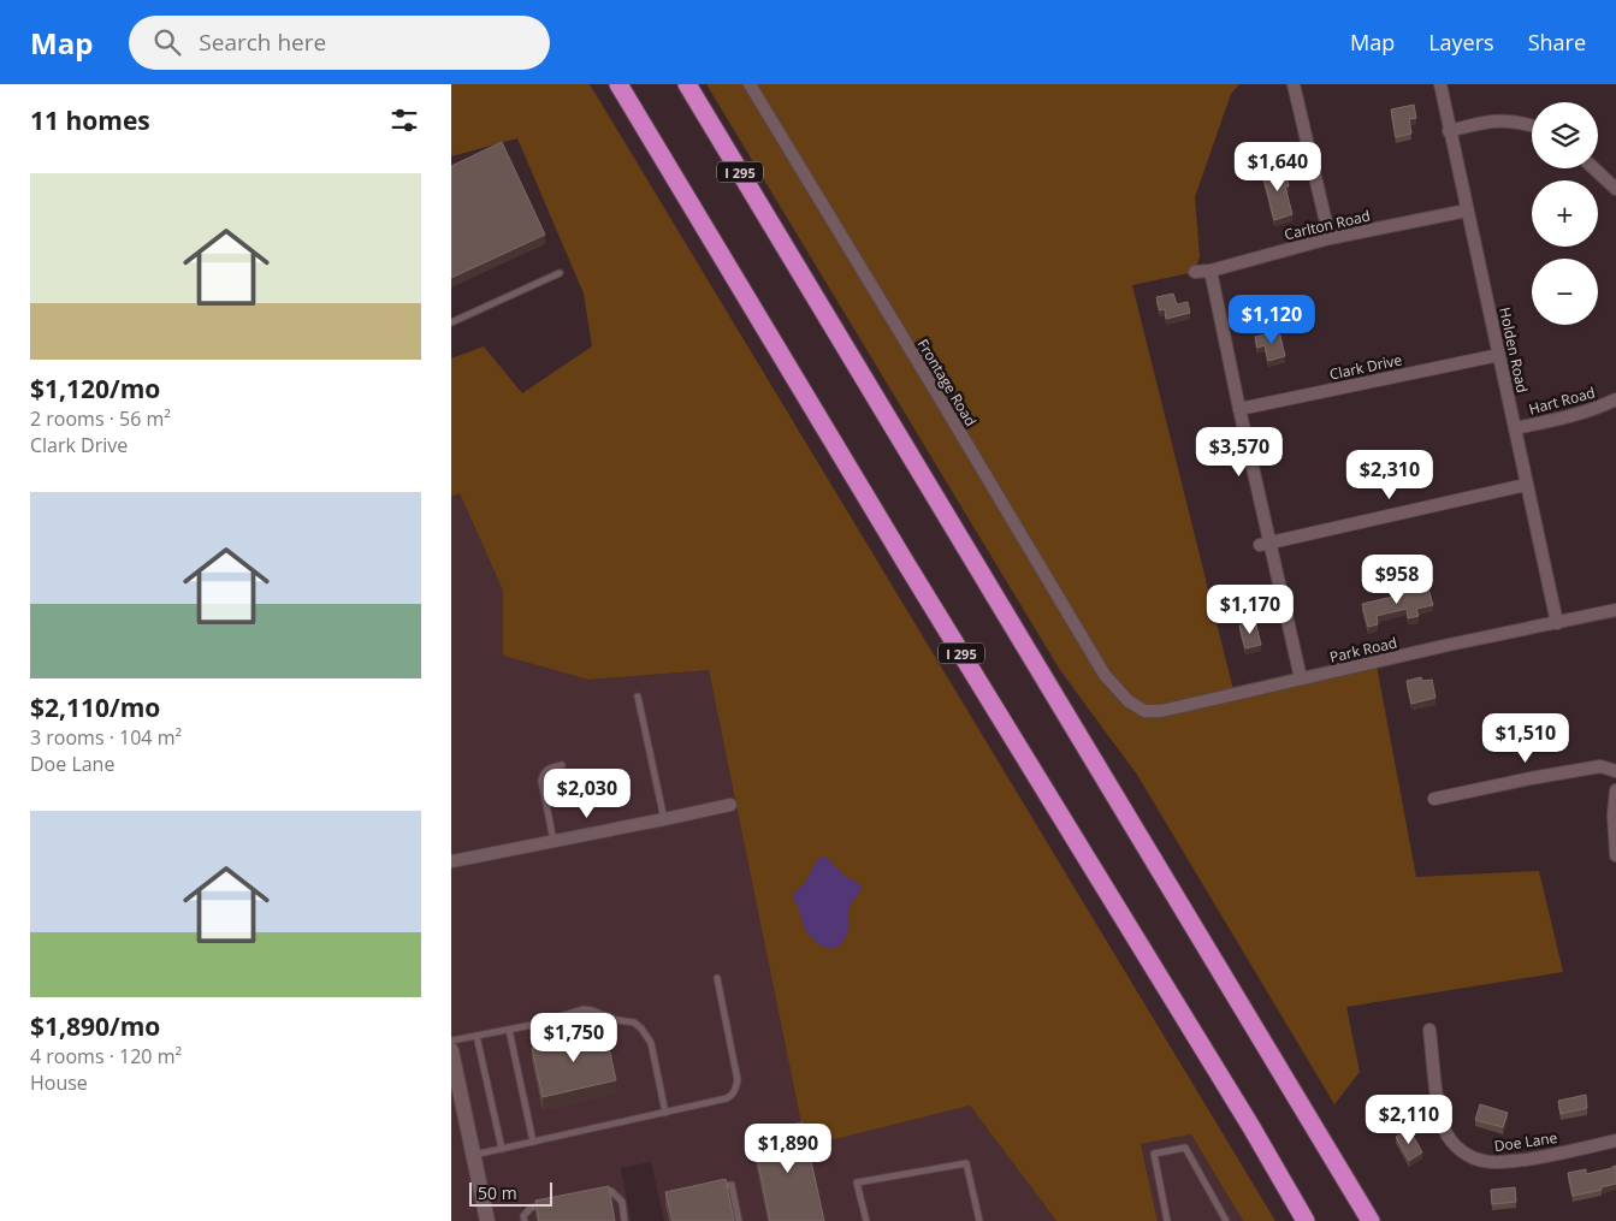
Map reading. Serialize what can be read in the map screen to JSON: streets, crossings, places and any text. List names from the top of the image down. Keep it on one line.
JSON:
{"streets":{"highway":["I 295"],"street":["Carlton Road","Holden Road","Clark Drive","Frontage Road","Hart Road","Park Road","Doe Lane"]},"crossings":[["Carlton Road","Holden Road"],["Holden Road","Clark Drive"],["Holden Road","Hart Road"],["Holden Road","Park Road"],["Frontage Road","Park Road"]],"scale_bar":"50 m","page":{"header":"Map","search":"Search here","nav":["Map","Layers","Share"],"heading":"11 homes","map_buttons":["+","−"],"price":["$1,640","$1,120","$3,570","$2,310","$958","$1,170","$1,510","$2,030","$1,750","$2,110","$1,890"],"list":[{"name":"$1,120/mo","note":"2 rooms · 56 m² · Clark Drive"},{"name":"$2,110/mo","note":"3 rooms · 104 m² · Doe Lane"},{"name":"$1,890/mo","note":"4 rooms · 120 m² · House"}],"scale":"50 m"}}
